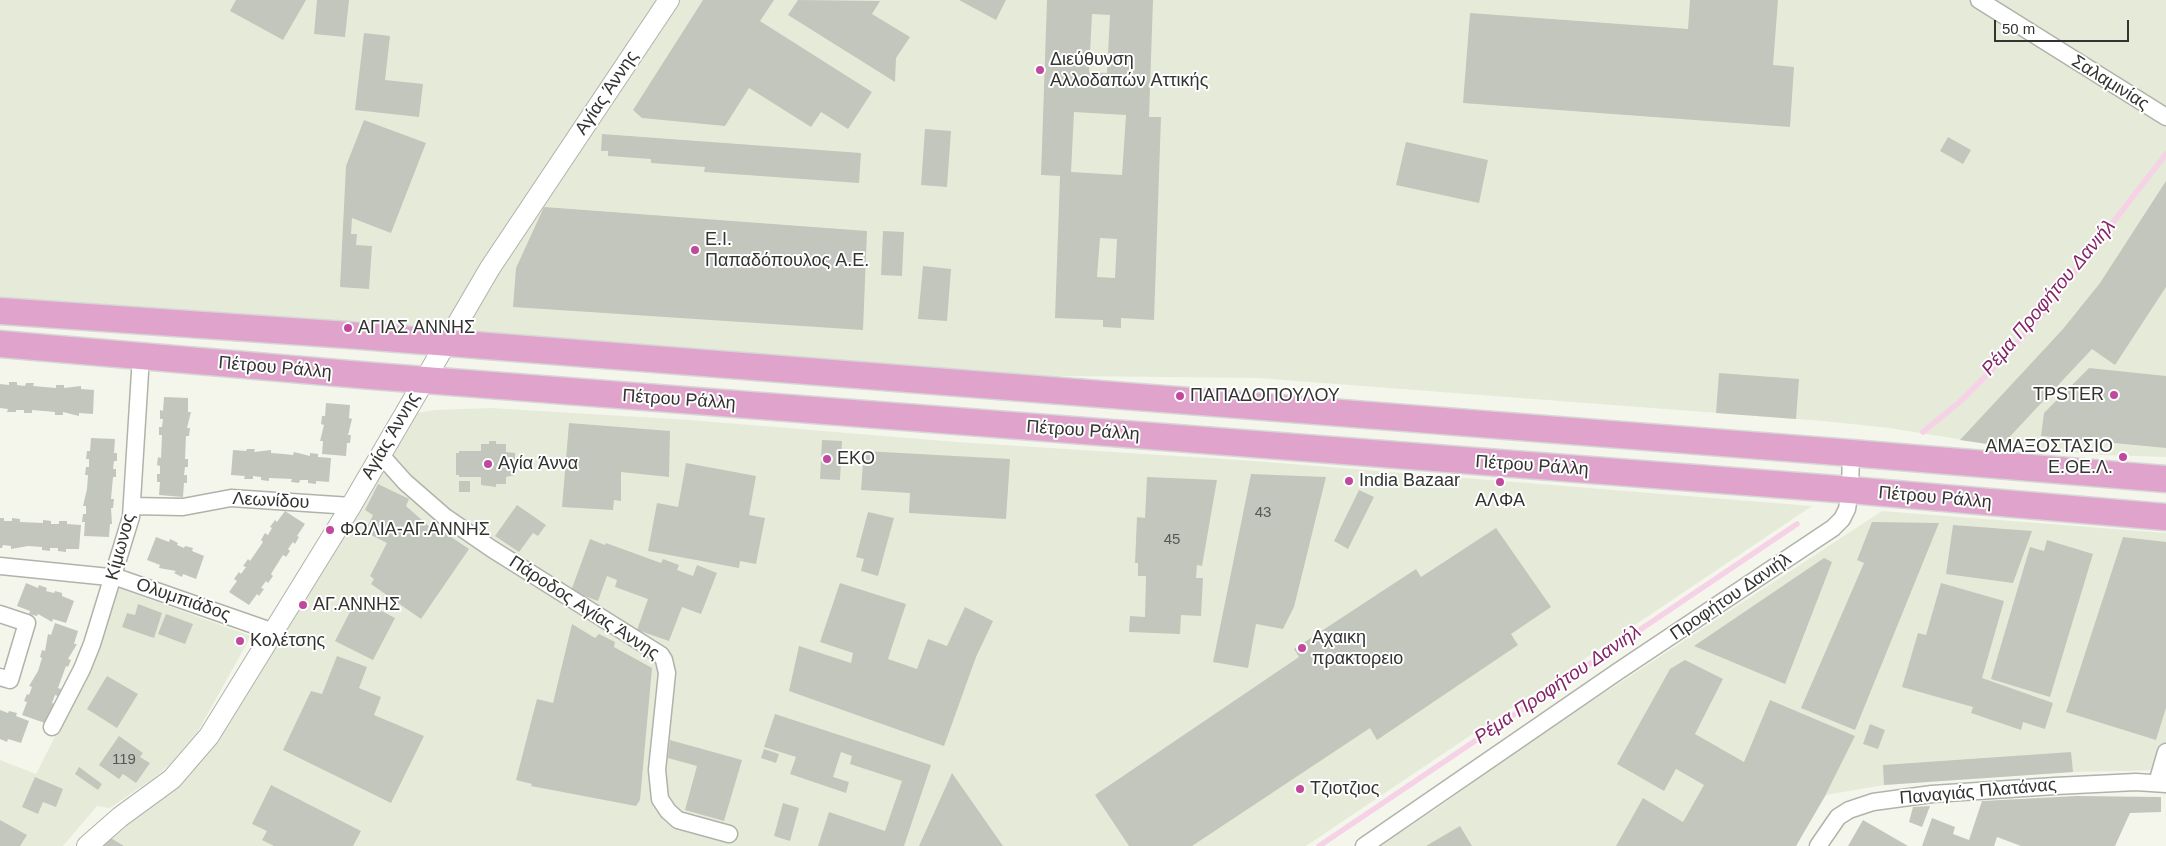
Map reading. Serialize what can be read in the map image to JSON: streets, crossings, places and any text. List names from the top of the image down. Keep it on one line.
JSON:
{"streets":{"main road":["Πέτρου Ράλλη"],"street":["Σαλαμινίας","Αγίας Άννης","Λεωνίδου","Κίμωνος","Προφήτου Δανιήλ","Ολυμπιάδος","Πάροδος Αγίας Άννης","Παναγιάς Πλατάνας"]},"crossings":[["Αγίας Άννης","Πέτρου Ράλλη"],["Αγίας Άννης","Λεωνίδου"],["Αγίας Άννης","Ολυμπιάδος"],["Αγίας Άννης","Πάροδος Αγίας Άννης"],["Πέτρου Ράλλη","Κίμωνος"],["Πέτρου Ράλλη","Προφήτου Δανιήλ"],["Λεωνίδου","Κίμωνος"],["Κίμωνος","Ολυμπιάδος"]],"water":["Ρέμα Προφήτου Δανιήλ"],"places":["Διεύθυνση Αλλοδαπών Αττικής","Ε.Ι. Παπαδόπουλος Α.Ε.","ΑΓΙΑΣ ΑΝΝΗΣ","TPSTER","ΠΑΠΑΔΟΠΟΥΛΟΥ","ΑΜΑΞΟΣΤΑΣΙΟ Ε.ΘΕ.Λ.","EKO","Αγία Άννα","India Bazaar","ΑΛΦΑ","ΦΩΛΙΑ-ΑΓ.ΑΝΝΗΣ","ΑΓ.ΑΝΝΗΣ","Κολέτσης","Αχαικη πρακτορειο","Τζιοτζιος"],"house_numbers":["43","45","119"],"scale_bar":"50 m"}
